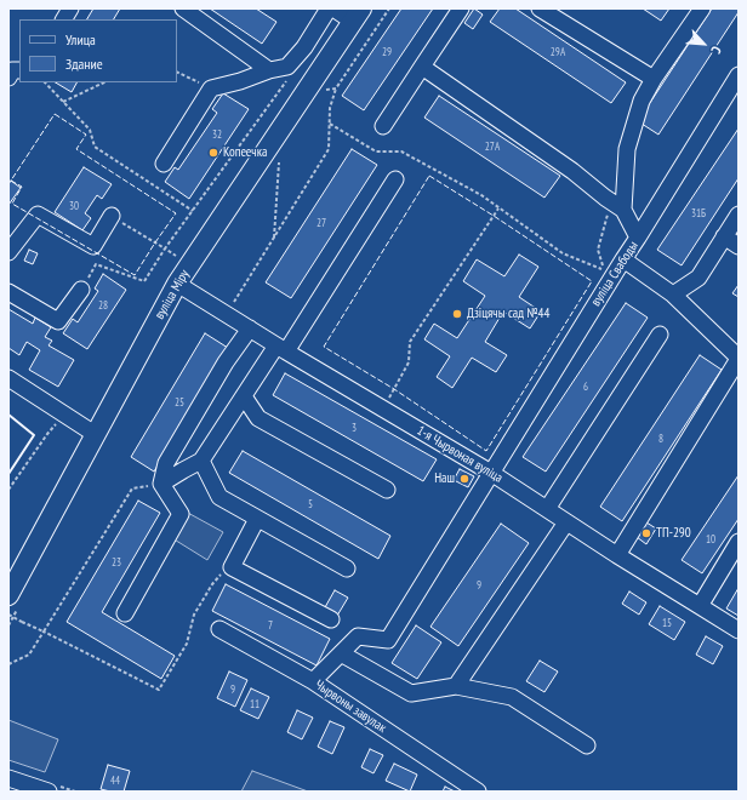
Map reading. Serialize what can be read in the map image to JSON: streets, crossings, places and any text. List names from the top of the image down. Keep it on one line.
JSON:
{"streets":{"main road":["вуліца Міру"],"street":["вуліца Свабоды","1-я Чырвоная вуліца","Чырвоны завулак"]},"crossings":[["вуліца Свабоды","1-я Чырвоная вуліца"],["вуліца Міру","1-я Чырвоная вуліца"]],"places":["Копеечка","Дзіцячы сад №44","Наш","ТП-290"],"house_numbers":["29","29А","32","27А","30","31Б","27","28","6","25","3","8","5","10","23","9","15","7","9","11","44"],"legend":["Улица","Здание"],"north":"bottom right"}
